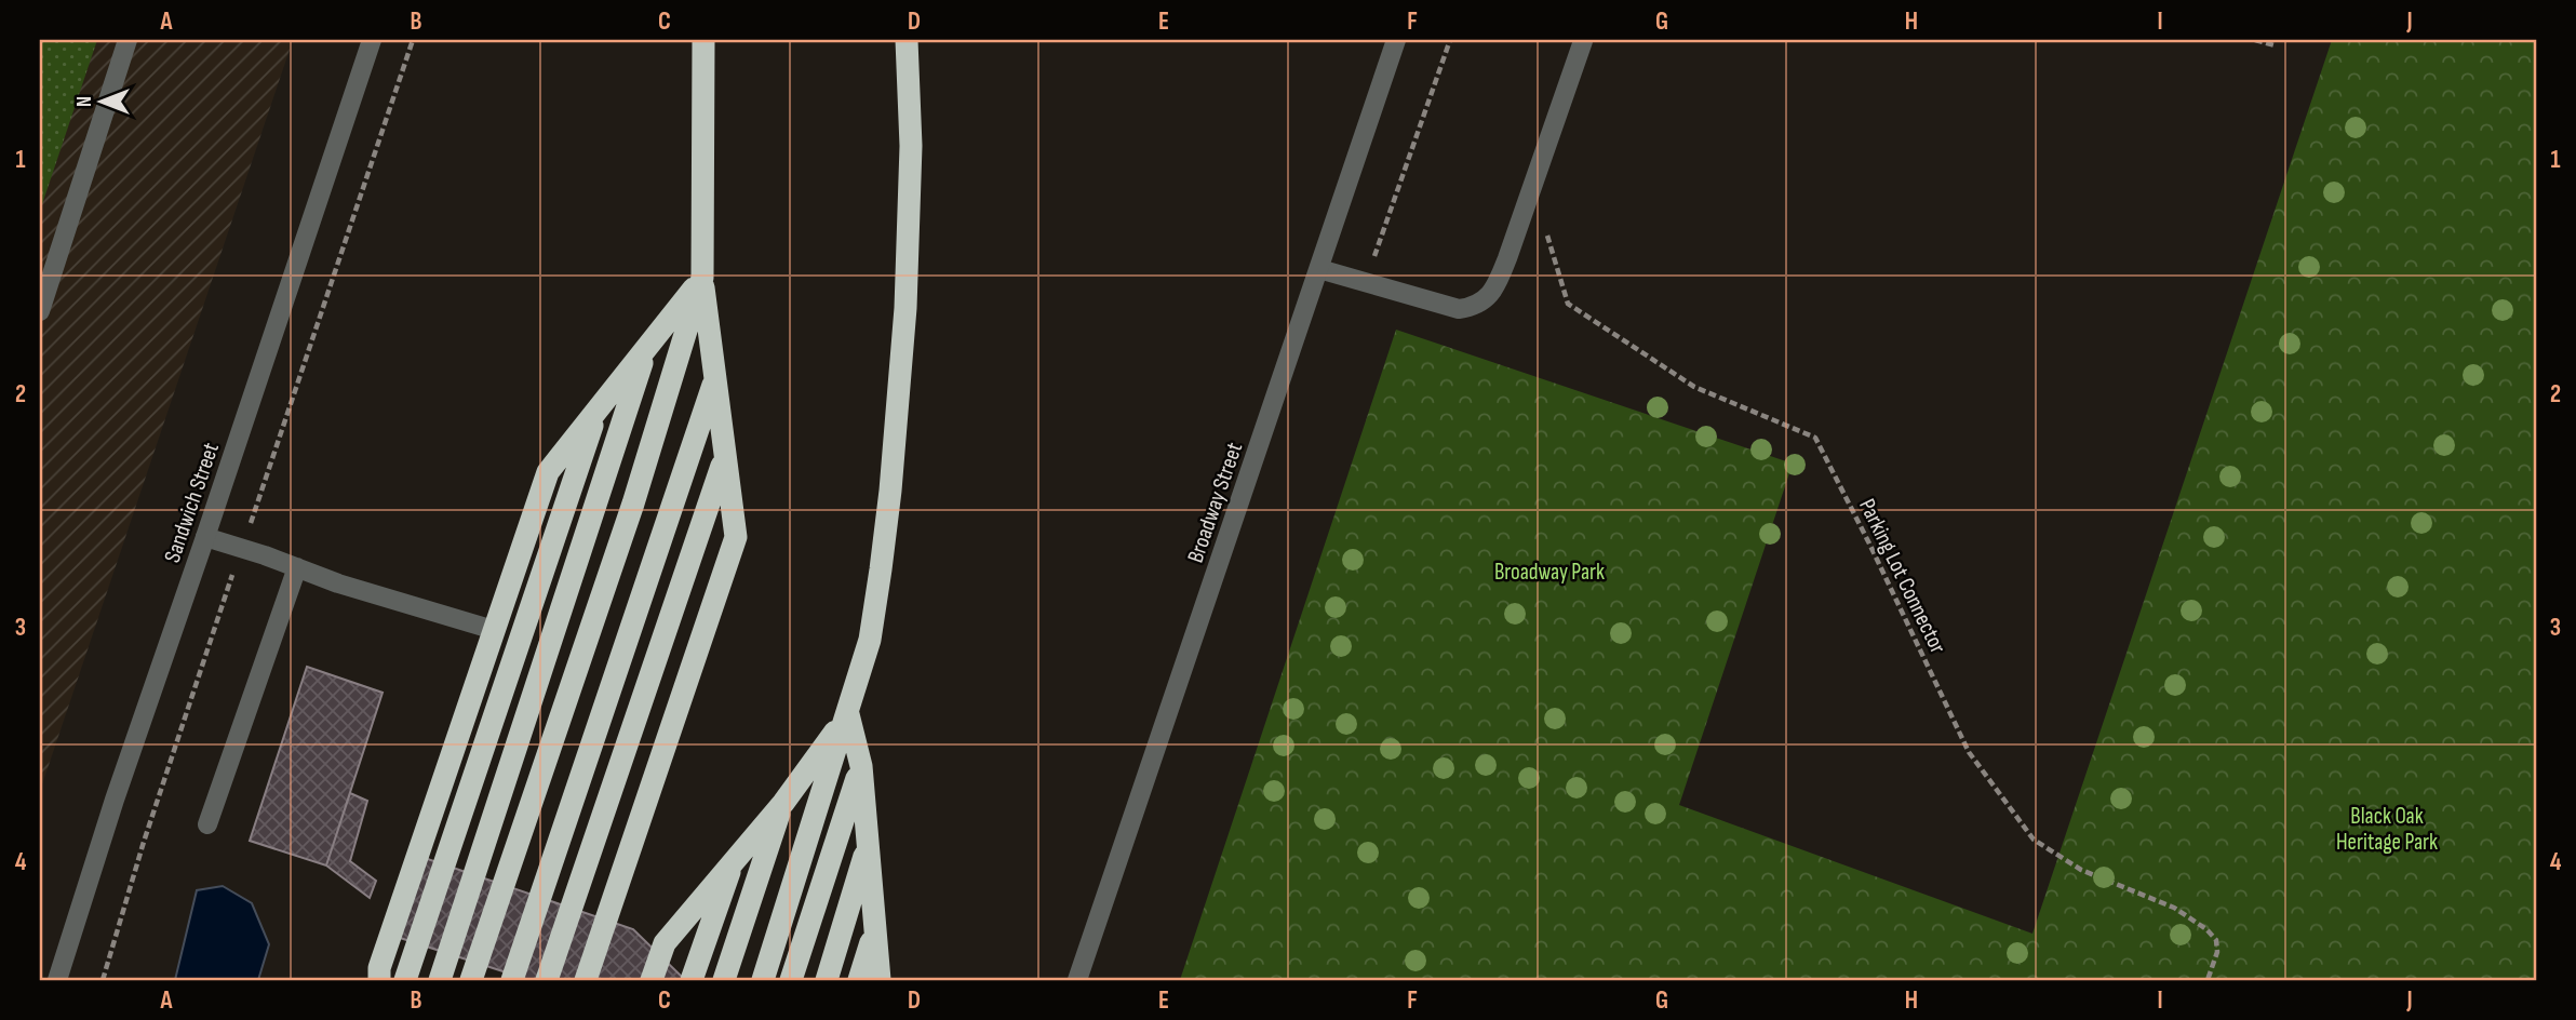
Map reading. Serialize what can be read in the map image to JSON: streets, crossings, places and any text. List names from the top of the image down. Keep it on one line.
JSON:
{"streets":{"street":["Sandwich Street","Broadway Street"],"path":["Parking Lot Connector"]},"parks":["Broadway Park","Black Oak Heritage Park"],"north":"left","grid":{"columns":["A","B","C","D","E","F","G","H","I","J"],"rows":["1","2","3","4"]}}
